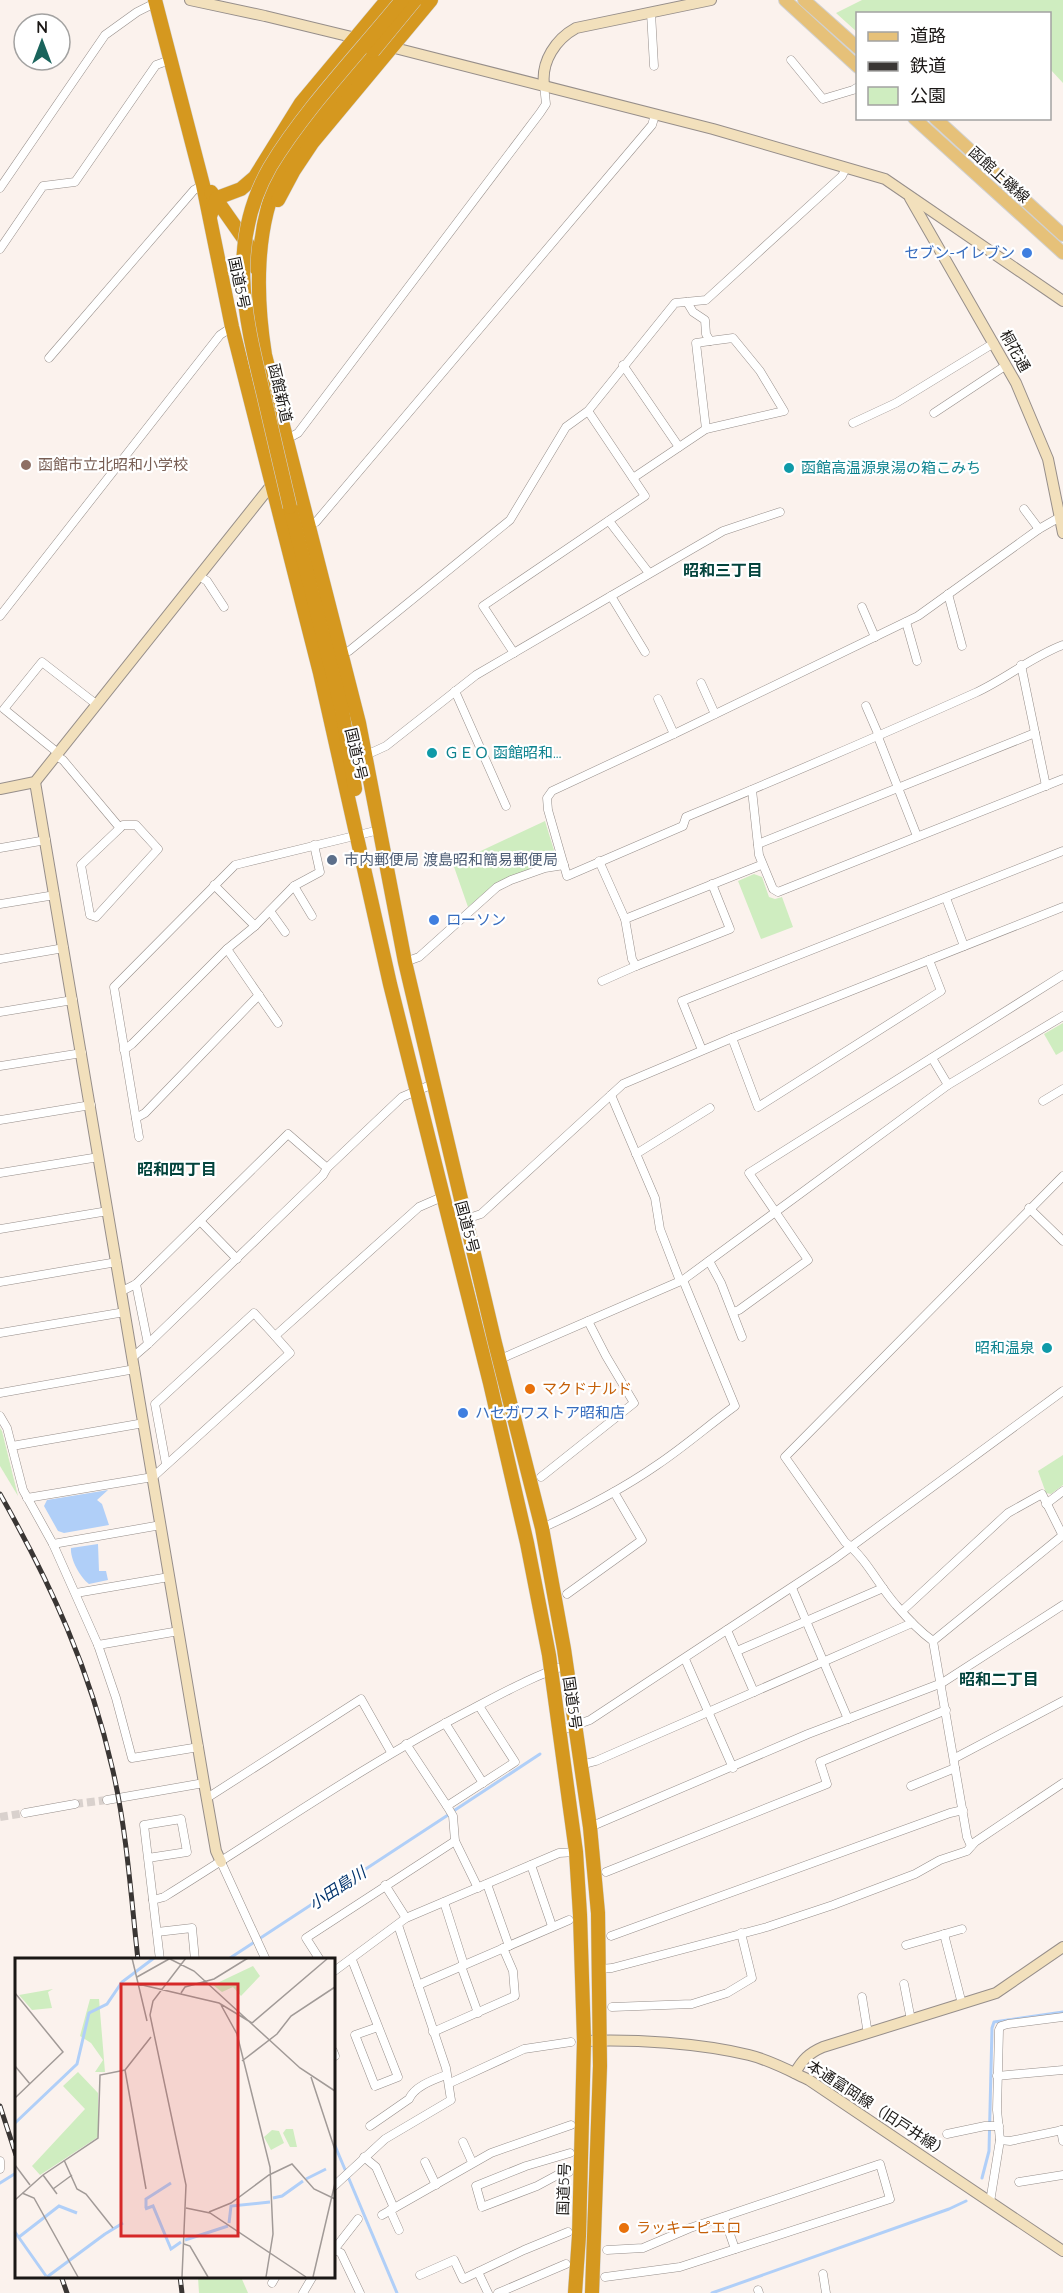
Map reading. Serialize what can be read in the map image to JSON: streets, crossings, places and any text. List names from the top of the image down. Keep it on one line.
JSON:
{"streets":{"highway":["国道5号","函館新道"],"main road":["函館上磯線"],"street":["桐花通","本通富岡線（旧戸井線）"]},"crossings":[["国道5号","函館新道"],["国道5号","本通富岡線（旧戸井線）"]],"districts":["昭和三丁目","昭和四丁目","昭和二丁目"],"water":["小田島川"],"places":["セブン-イレブン","函館市立北昭和小学校","函館高温源泉湯の箱こみち","ＧＥＯ 函館昭和…","市内郵便局 渡島昭和簡易郵便局","ローソン","昭和温泉","マクドナルド","ハセガワストア昭和店","ラッキーピエロ"],"legend":["道路","鉄道","公園"],"north":"top"}
